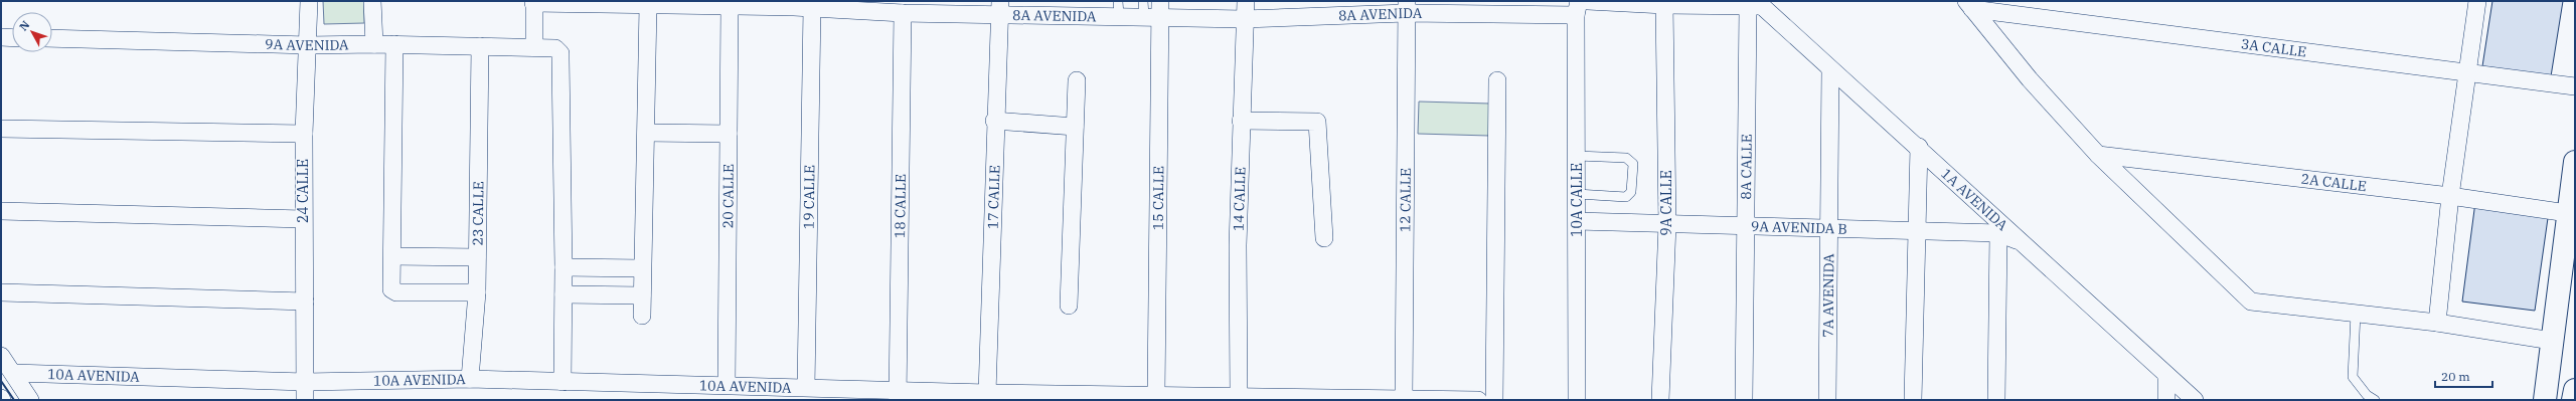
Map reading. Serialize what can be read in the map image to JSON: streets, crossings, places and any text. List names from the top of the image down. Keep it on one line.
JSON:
{"streets":{"street":["8A AVENIDA","9A AVENIDA","3A CALLE","8A CALLE","2A CALLE","24 CALLE","20 CALLE","19 CALLE","17 CALLE","15 CALLE","14 CALLE","1A AVENIDA","12 CALLE","10A CALLE","9A CALLE","18 CALLE","23 CALLE","9A AVENIDA B","7A AVENIDA","10A AVENIDA"]},"crossings":[["8A AVENIDA","20 CALLE"],["8A AVENIDA","19 CALLE"],["8A AVENIDA","17 CALLE"],["8A AVENIDA","15 CALLE"],["8A AVENIDA","14 CALLE"],["8A AVENIDA","12 CALLE"],["8A AVENIDA","10A CALLE"],["8A AVENIDA","18 CALLE"],["9A AVENIDA","24 CALLE"],["9A AVENIDA","23 CALLE"],["8A CALLE","1A AVENIDA"],["8A CALLE","9A AVENIDA B"],["24 CALLE","10A AVENIDA"],["20 CALLE","10A AVENIDA"],["19 CALLE","10A AVENIDA"],["17 CALLE","10A AVENIDA"],["15 CALLE","10A AVENIDA"],["14 CALLE","10A AVENIDA"],["1A AVENIDA","9A AVENIDA B"],["1A AVENIDA","7A AVENIDA"],["12 CALLE","10A AVENIDA"],["10A CALLE","9A AVENIDA B"],["9A CALLE","9A AVENIDA B"],["18 CALLE","10A AVENIDA"],["23 CALLE","10A AVENIDA"],["9A AVENIDA B","7A AVENIDA"]],"scale_bar":"20 m","north":"top left"}
